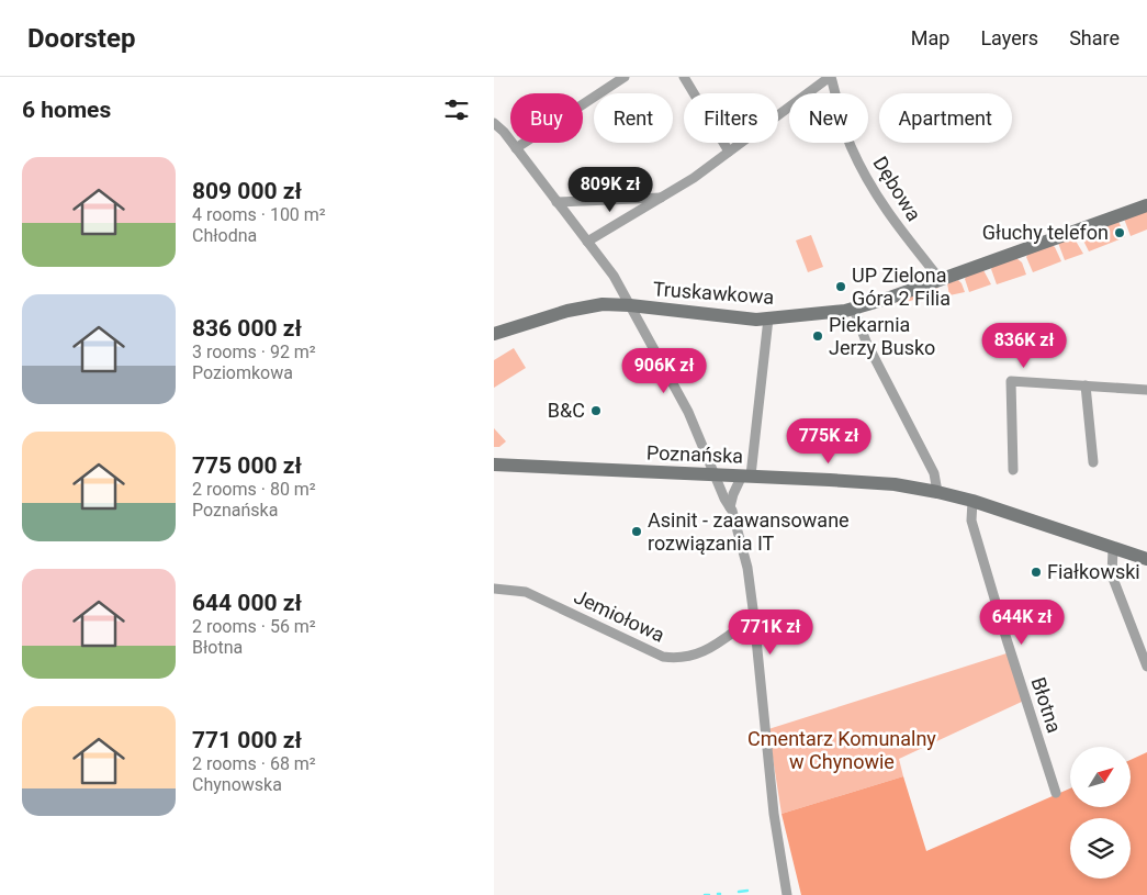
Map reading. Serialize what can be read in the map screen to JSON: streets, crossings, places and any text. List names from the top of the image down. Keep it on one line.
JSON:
{"streets":{"street":["Dębowa","Truskawkowa","Poznańska","Jemiołowa","Błotna"]},"crossings":[["Dębowa","Truskawkowa"],["Poznańska","Błotna"]],"parks":["Cmentarz Komunalny w Chynowie"],"places":["Głuchy telefon","UP Zielona Góra 2 Filia","Piekarnia Jerzy Busko","B&C","Asinit - zaawansowane rozwiązania IT","Fiałkowski"],"north":"top right","page":{"header":"Doorstep","nav":["Map","Layers","Share"],"heading":"6 homes","chip":["Buy","Rent","Filters","New","Apartment"],"list":[{"name":"809 000 zł","note":"4 rooms · 100 m² · Chłodna"},{"name":"836 000 zł","note":"3 rooms · 92 m² · Poziomkowa"},{"name":"775 000 zł","note":"2 rooms · 80 m² · Poznańska"},{"name":"644 000 zł","note":"2 rooms · 56 m² · Błotna"},{"name":"771 000 zł","note":"2 rooms · 68 m² · Chynowska"}],"price":["809K zł","836K zł","906K zł","775K zł","644K zł","771K zł"]}}
